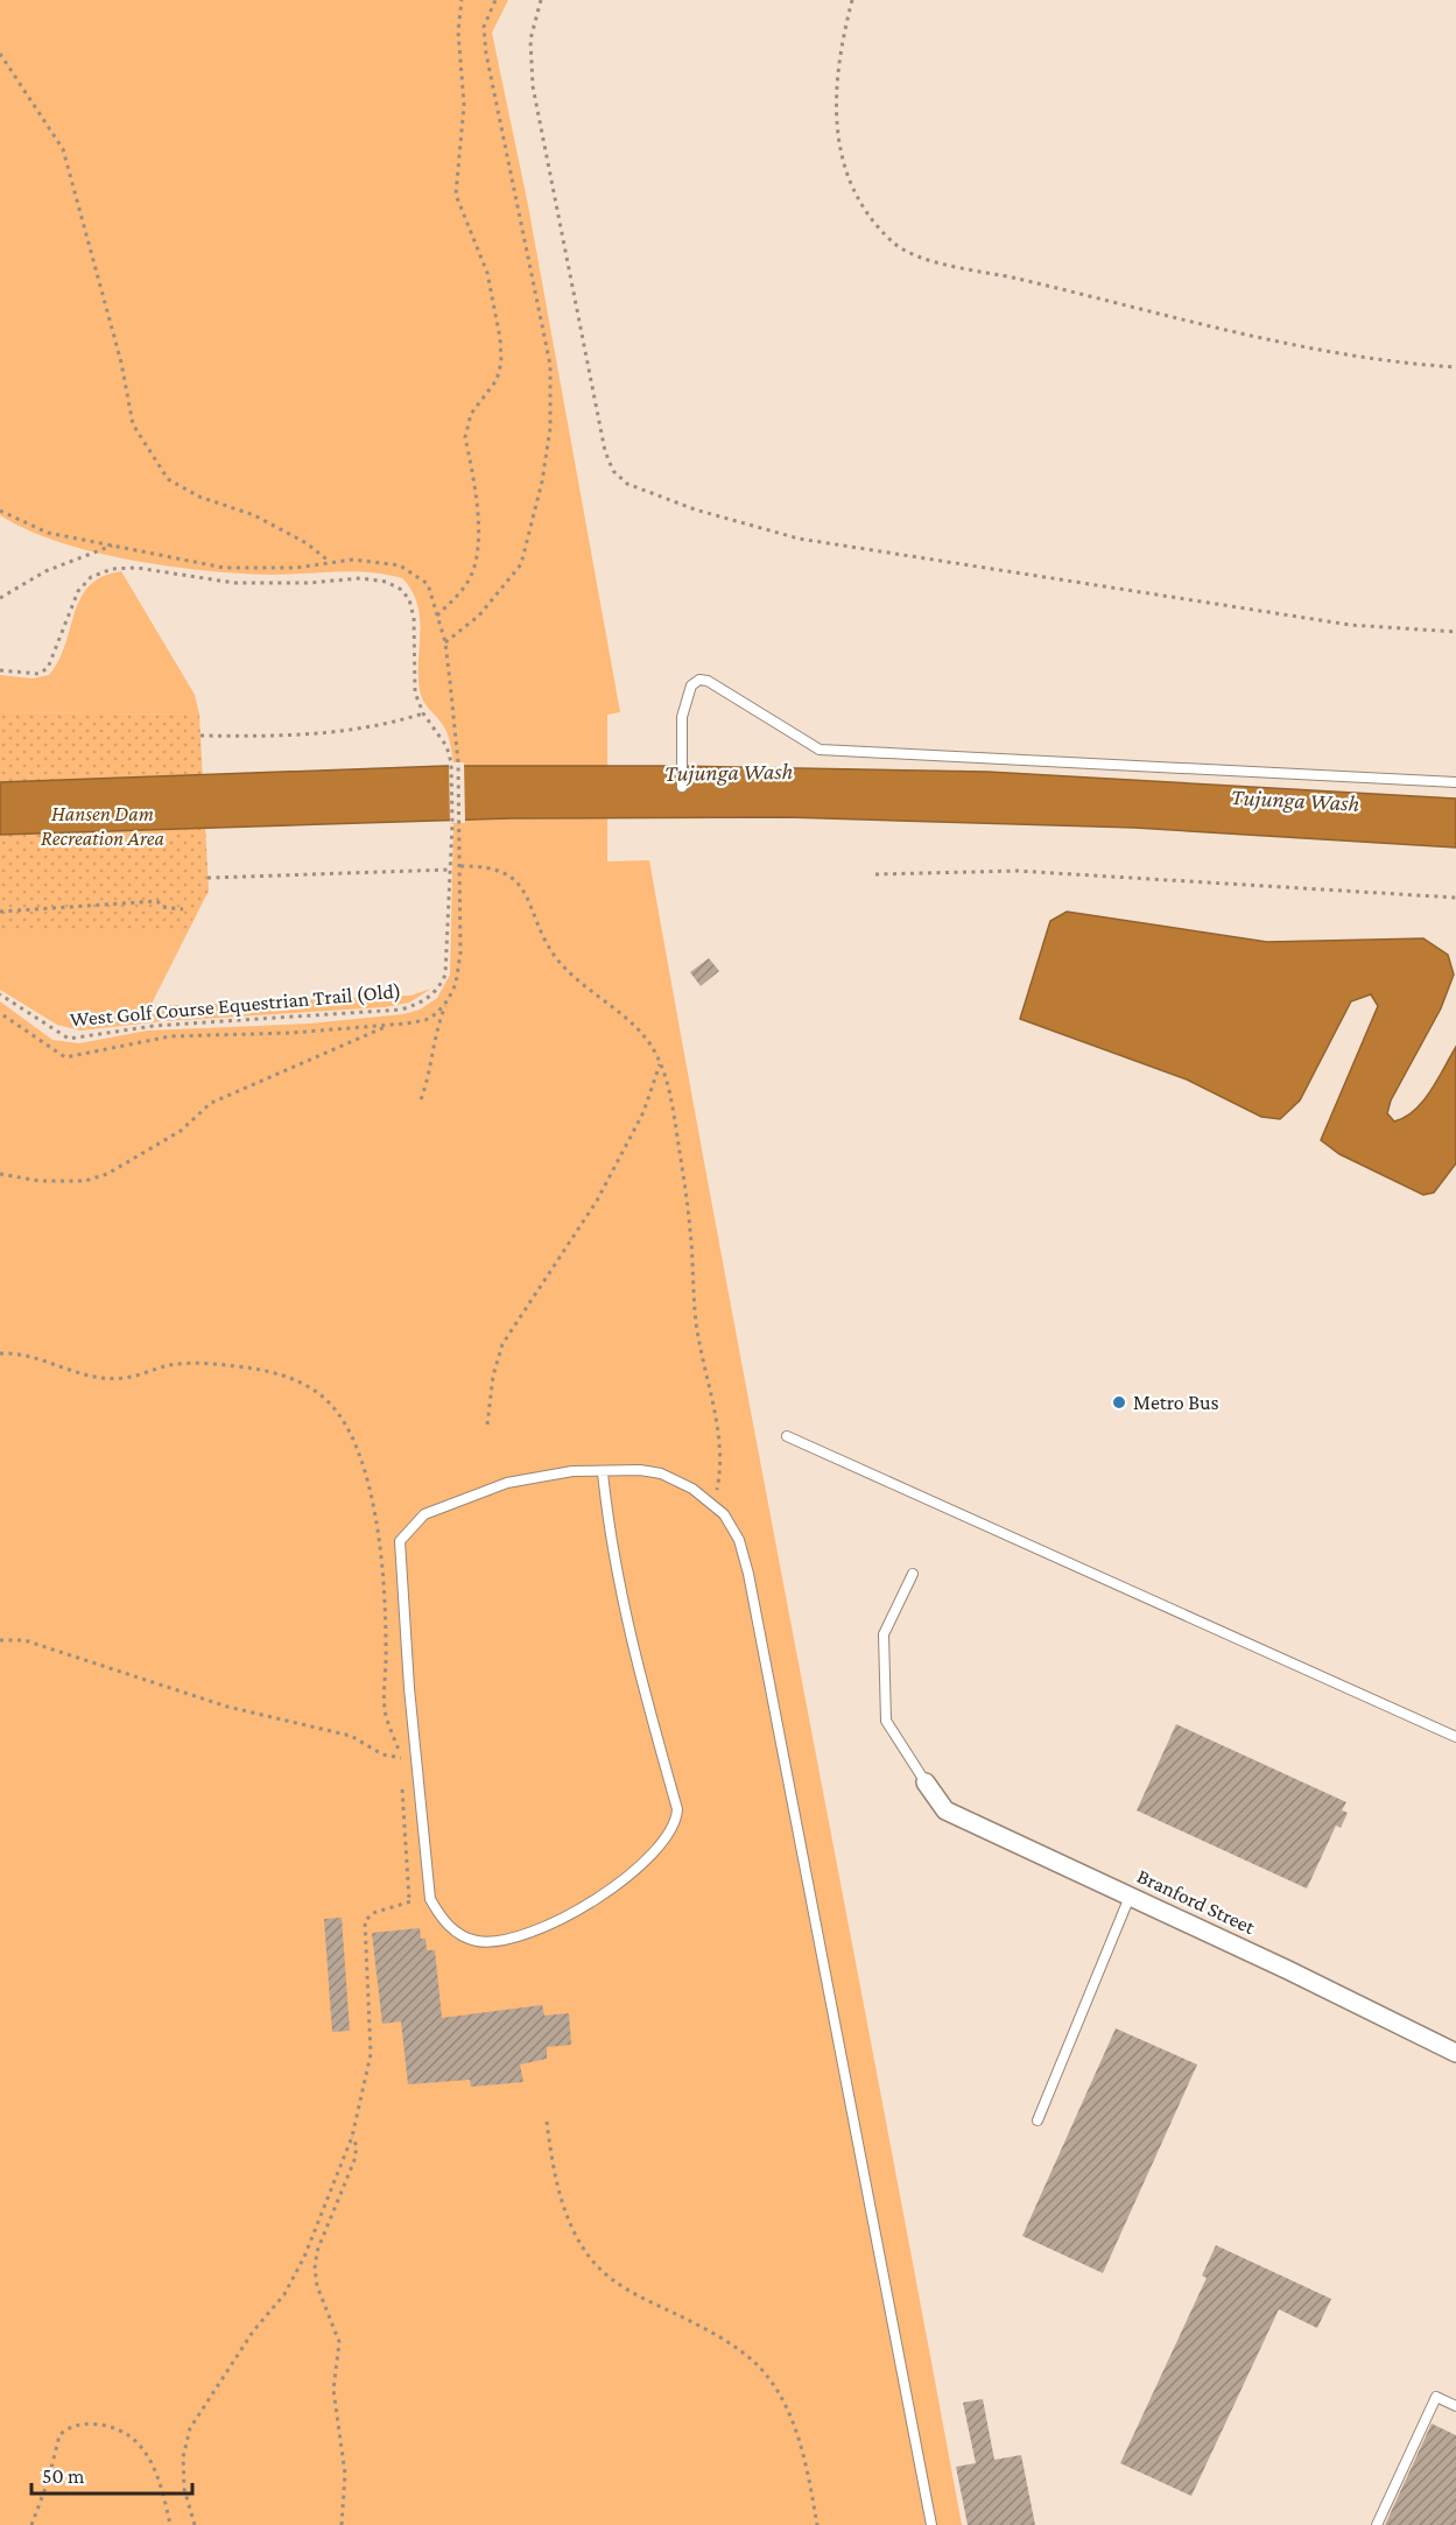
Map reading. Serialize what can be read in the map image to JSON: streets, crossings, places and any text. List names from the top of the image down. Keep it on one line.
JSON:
{"streets":{"street":["Branford Street"],"path":["West Golf Course Equestrian Trail (Old)"]},"water":["Tujunga Wash"],"parks":["Hansen Dam Recreation Area"],"places":["Metro Bus"],"scale_bar":"50 m"}
